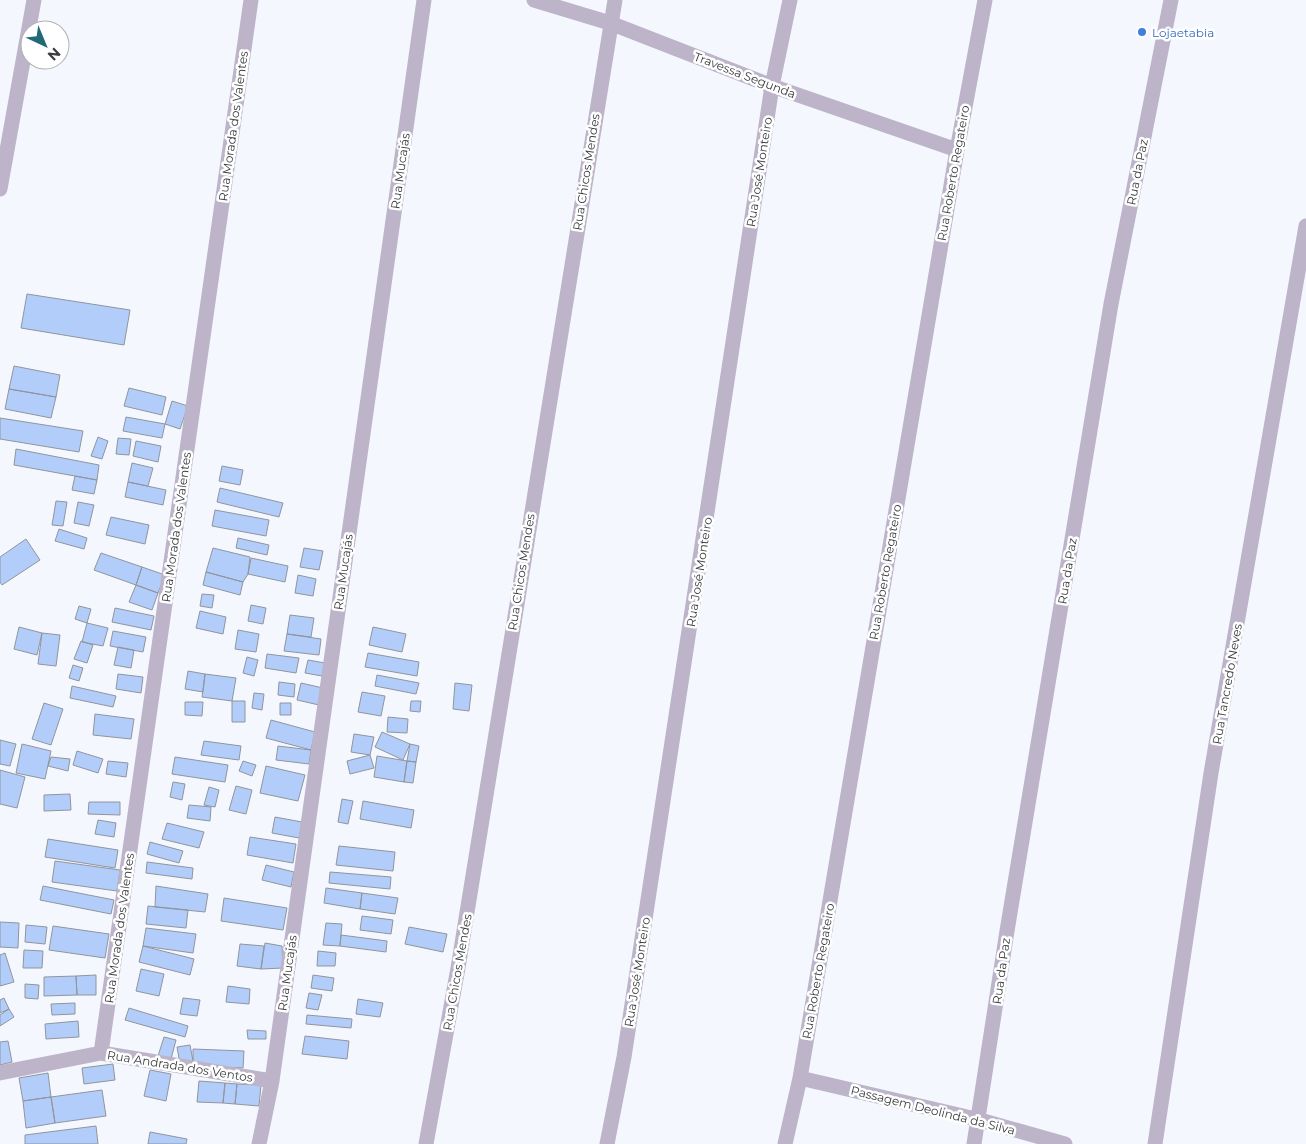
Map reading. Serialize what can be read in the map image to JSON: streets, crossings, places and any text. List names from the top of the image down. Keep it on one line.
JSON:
{"streets":{"street":["Travessa Segunda","Rua Morada dos Valentes","Rua Mucajás","Rua Chicos Mendes","Rua José Monteiro","Rua da Paz","Rua Roberto Regateiro","Rua Tancredo Neves","Rua Andrada dos Ventos","Passagem Deolinda da Silva"]},"crossings":[["Travessa Segunda","Rua Chicos Mendes"],["Travessa Segunda","Rua José Monteiro"],["Travessa Segunda","Rua Roberto Regateiro"],["Rua Morada dos Valentes","Rua Andrada dos Ventos"],["Rua Mucajás","Rua Andrada dos Ventos"],["Rua da Paz","Passagem Deolinda da Silva"],["Rua Roberto Regateiro","Passagem Deolinda da Silva"]],"places":["Lojaetabia"],"north":"bottom right"}
